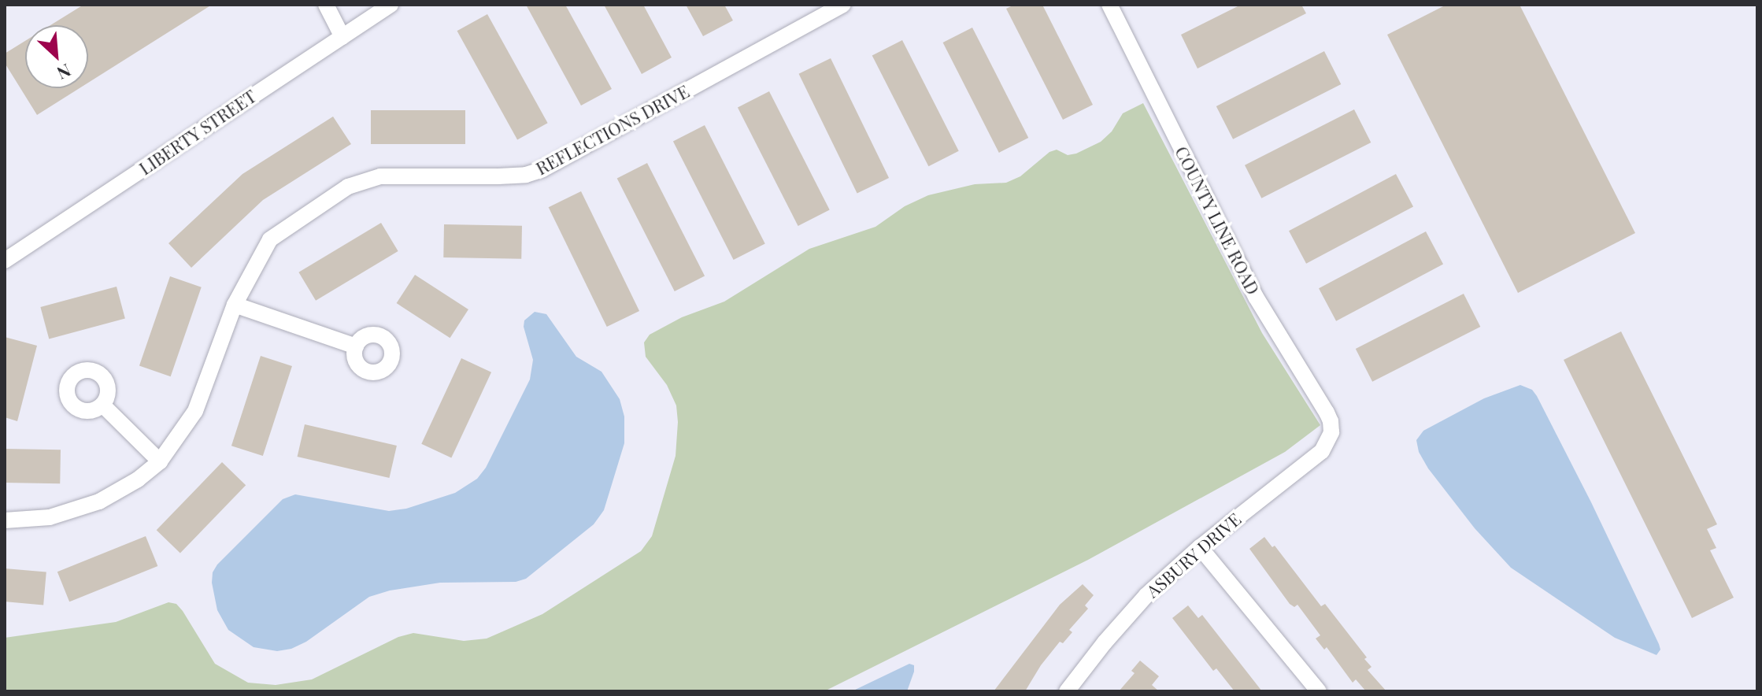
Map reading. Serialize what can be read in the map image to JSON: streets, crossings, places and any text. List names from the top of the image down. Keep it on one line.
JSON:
{"streets":{"street":["REFLECTIONS DRIVE","LIBERTY STREET","COUNTY LINE ROAD","ASBURY DRIVE"]},"crossings":[["COUNTY LINE ROAD","ASBURY DRIVE"]],"north":"bottom right"}
